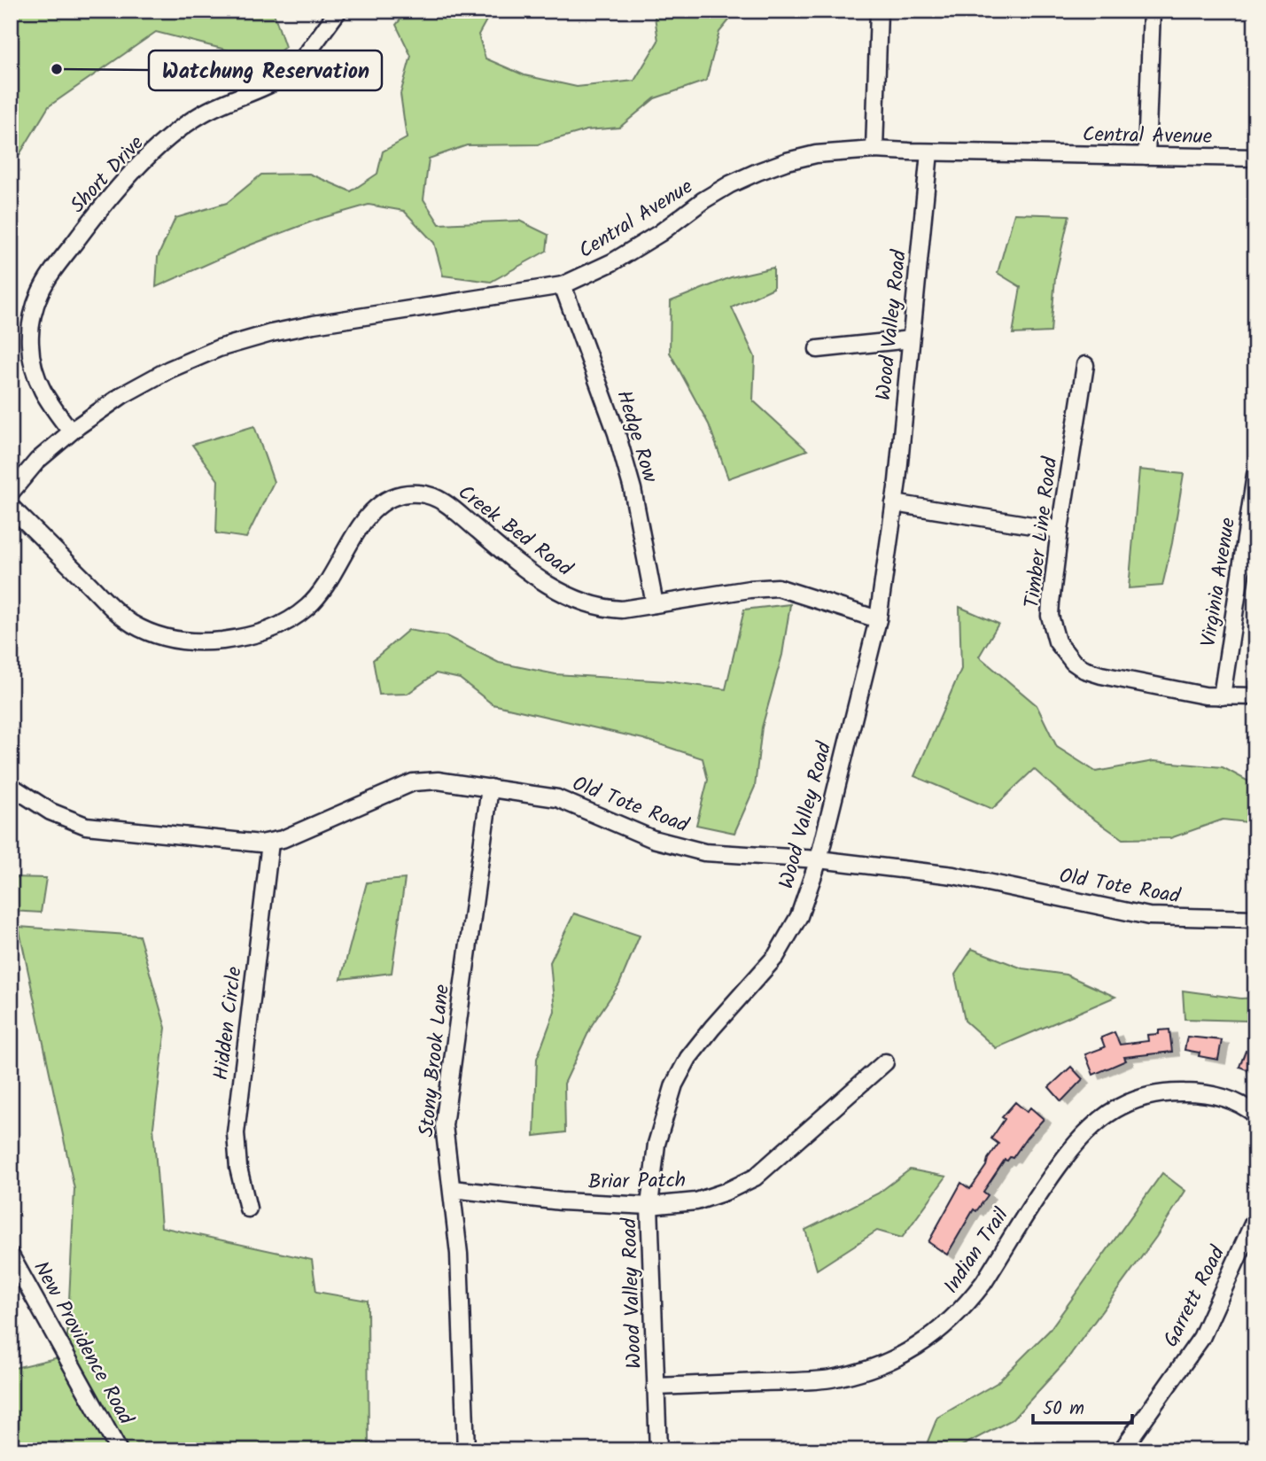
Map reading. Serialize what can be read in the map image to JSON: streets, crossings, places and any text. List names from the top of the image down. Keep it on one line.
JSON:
{"streets":{"street":["Central Avenue","Short Drive","Wood Valley Road","Hedge Row","Creek Bed Road","Timber Line Road","Virginia Avenue","Old Tote Road","Hidden Circle","Stony Brook Lane","Briar Patch","Indian Trail","Garrett Road","New Providence Road"]},"crossings":[["Central Avenue","Short Drive"],["Central Avenue","Wood Valley Road"],["Central Avenue","Hedge Row"],["Wood Valley Road","Creek Bed Road"],["Wood Valley Road","Old Tote Road"],["Wood Valley Road","Briar Patch"],["Wood Valley Road","Indian Trail"],["Hedge Row","Creek Bed Road"],["Timber Line Road","Virginia Avenue"],["Old Tote Road","Hidden Circle"],["Old Tote Road","Stony Brook Lane"],["Stony Brook Lane","Briar Patch"]],"places":["Watchung Reservation"],"scale_bar":"50 m"}
